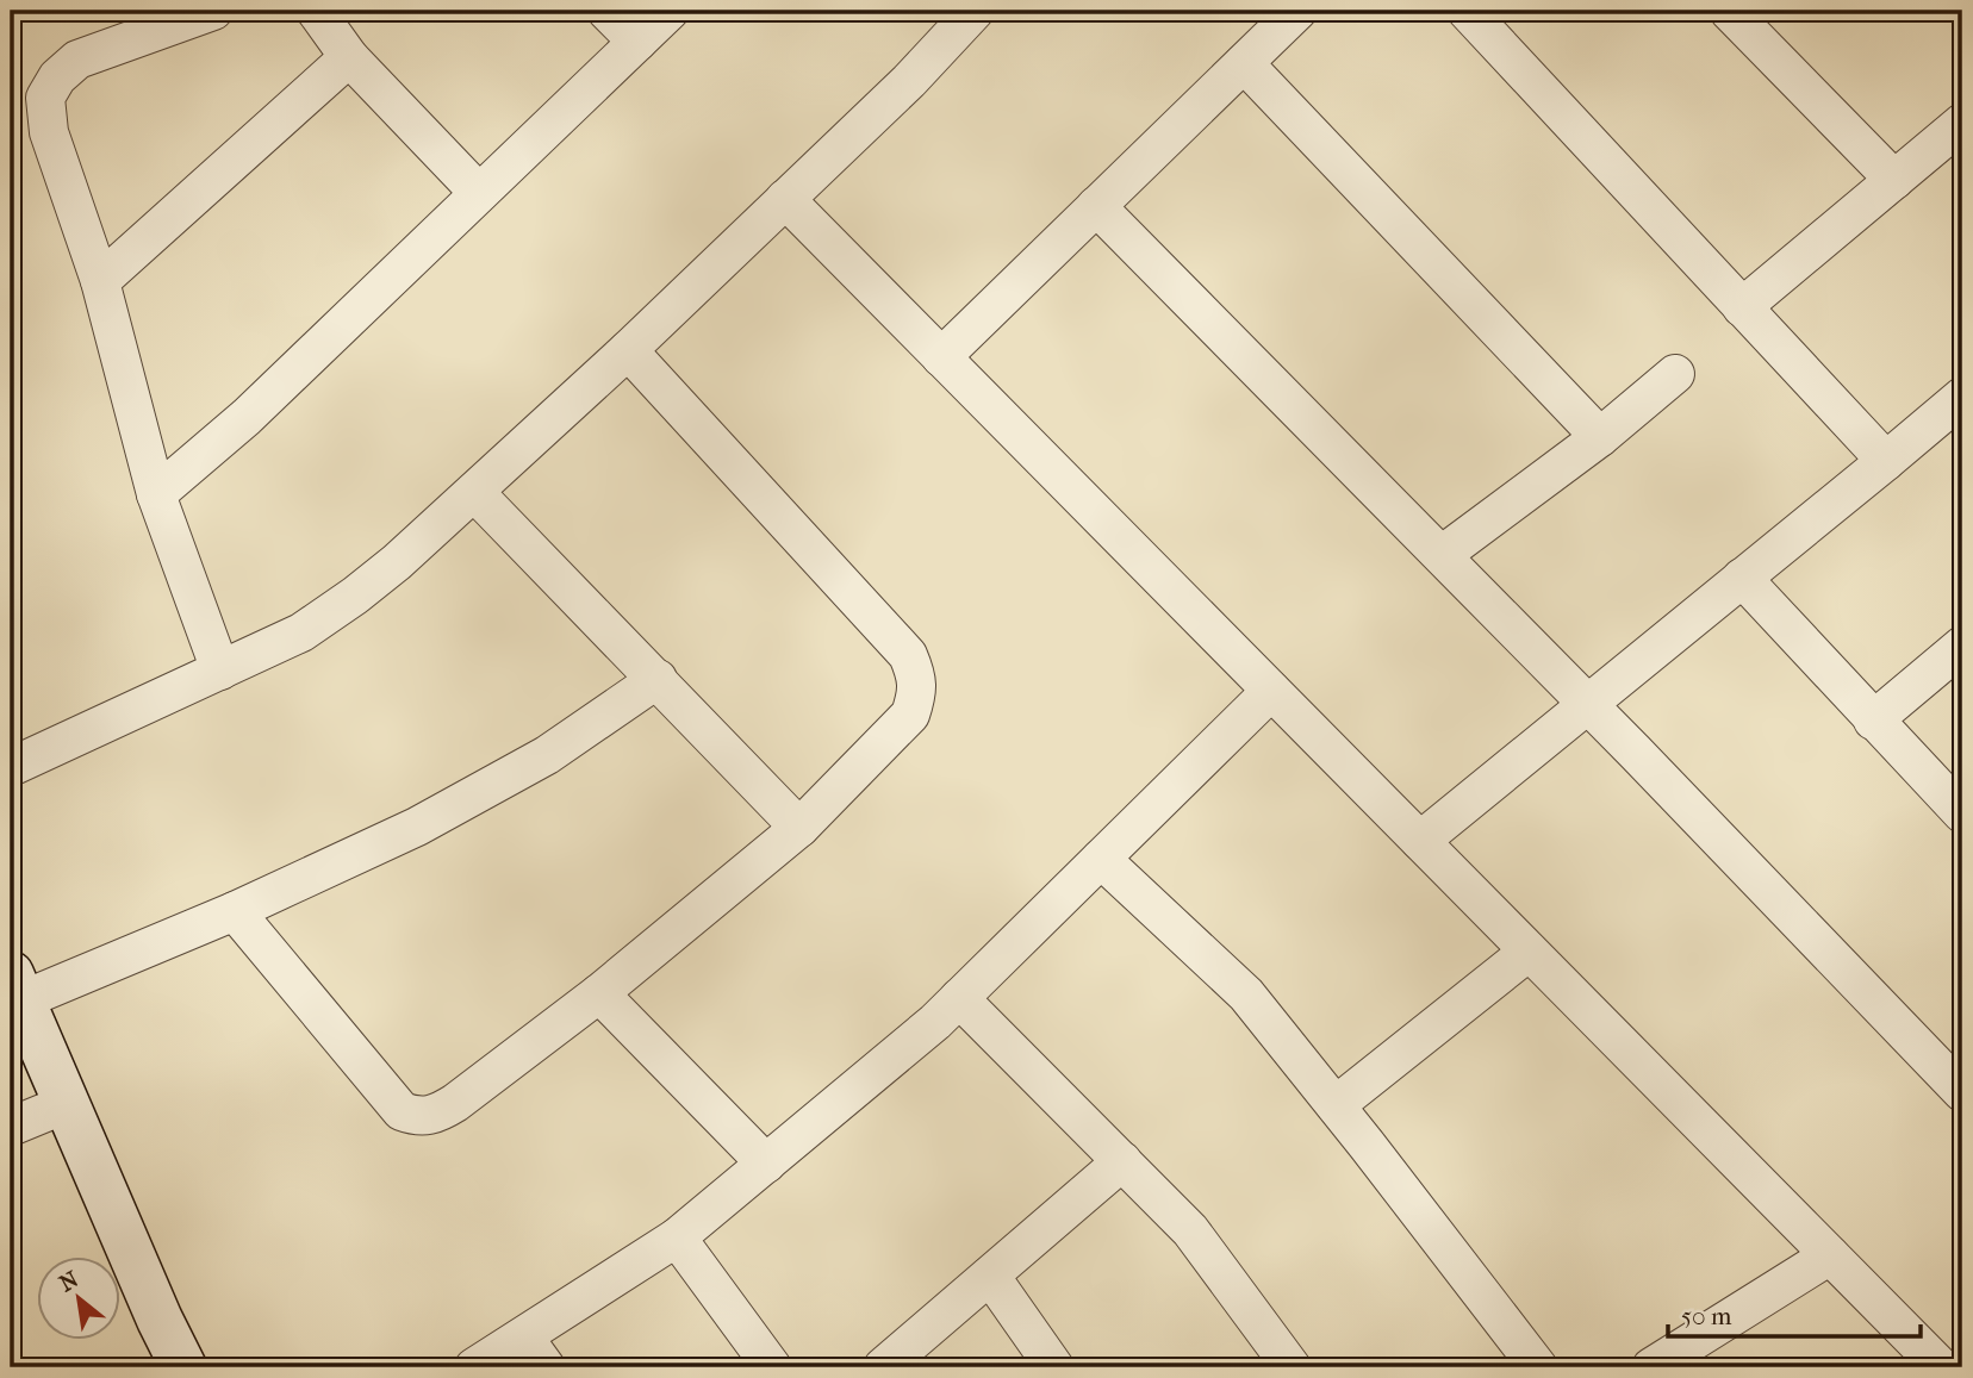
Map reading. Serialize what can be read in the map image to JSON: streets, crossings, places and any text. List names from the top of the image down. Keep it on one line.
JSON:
{"scale_bar":"50 m","north":"top left"}
